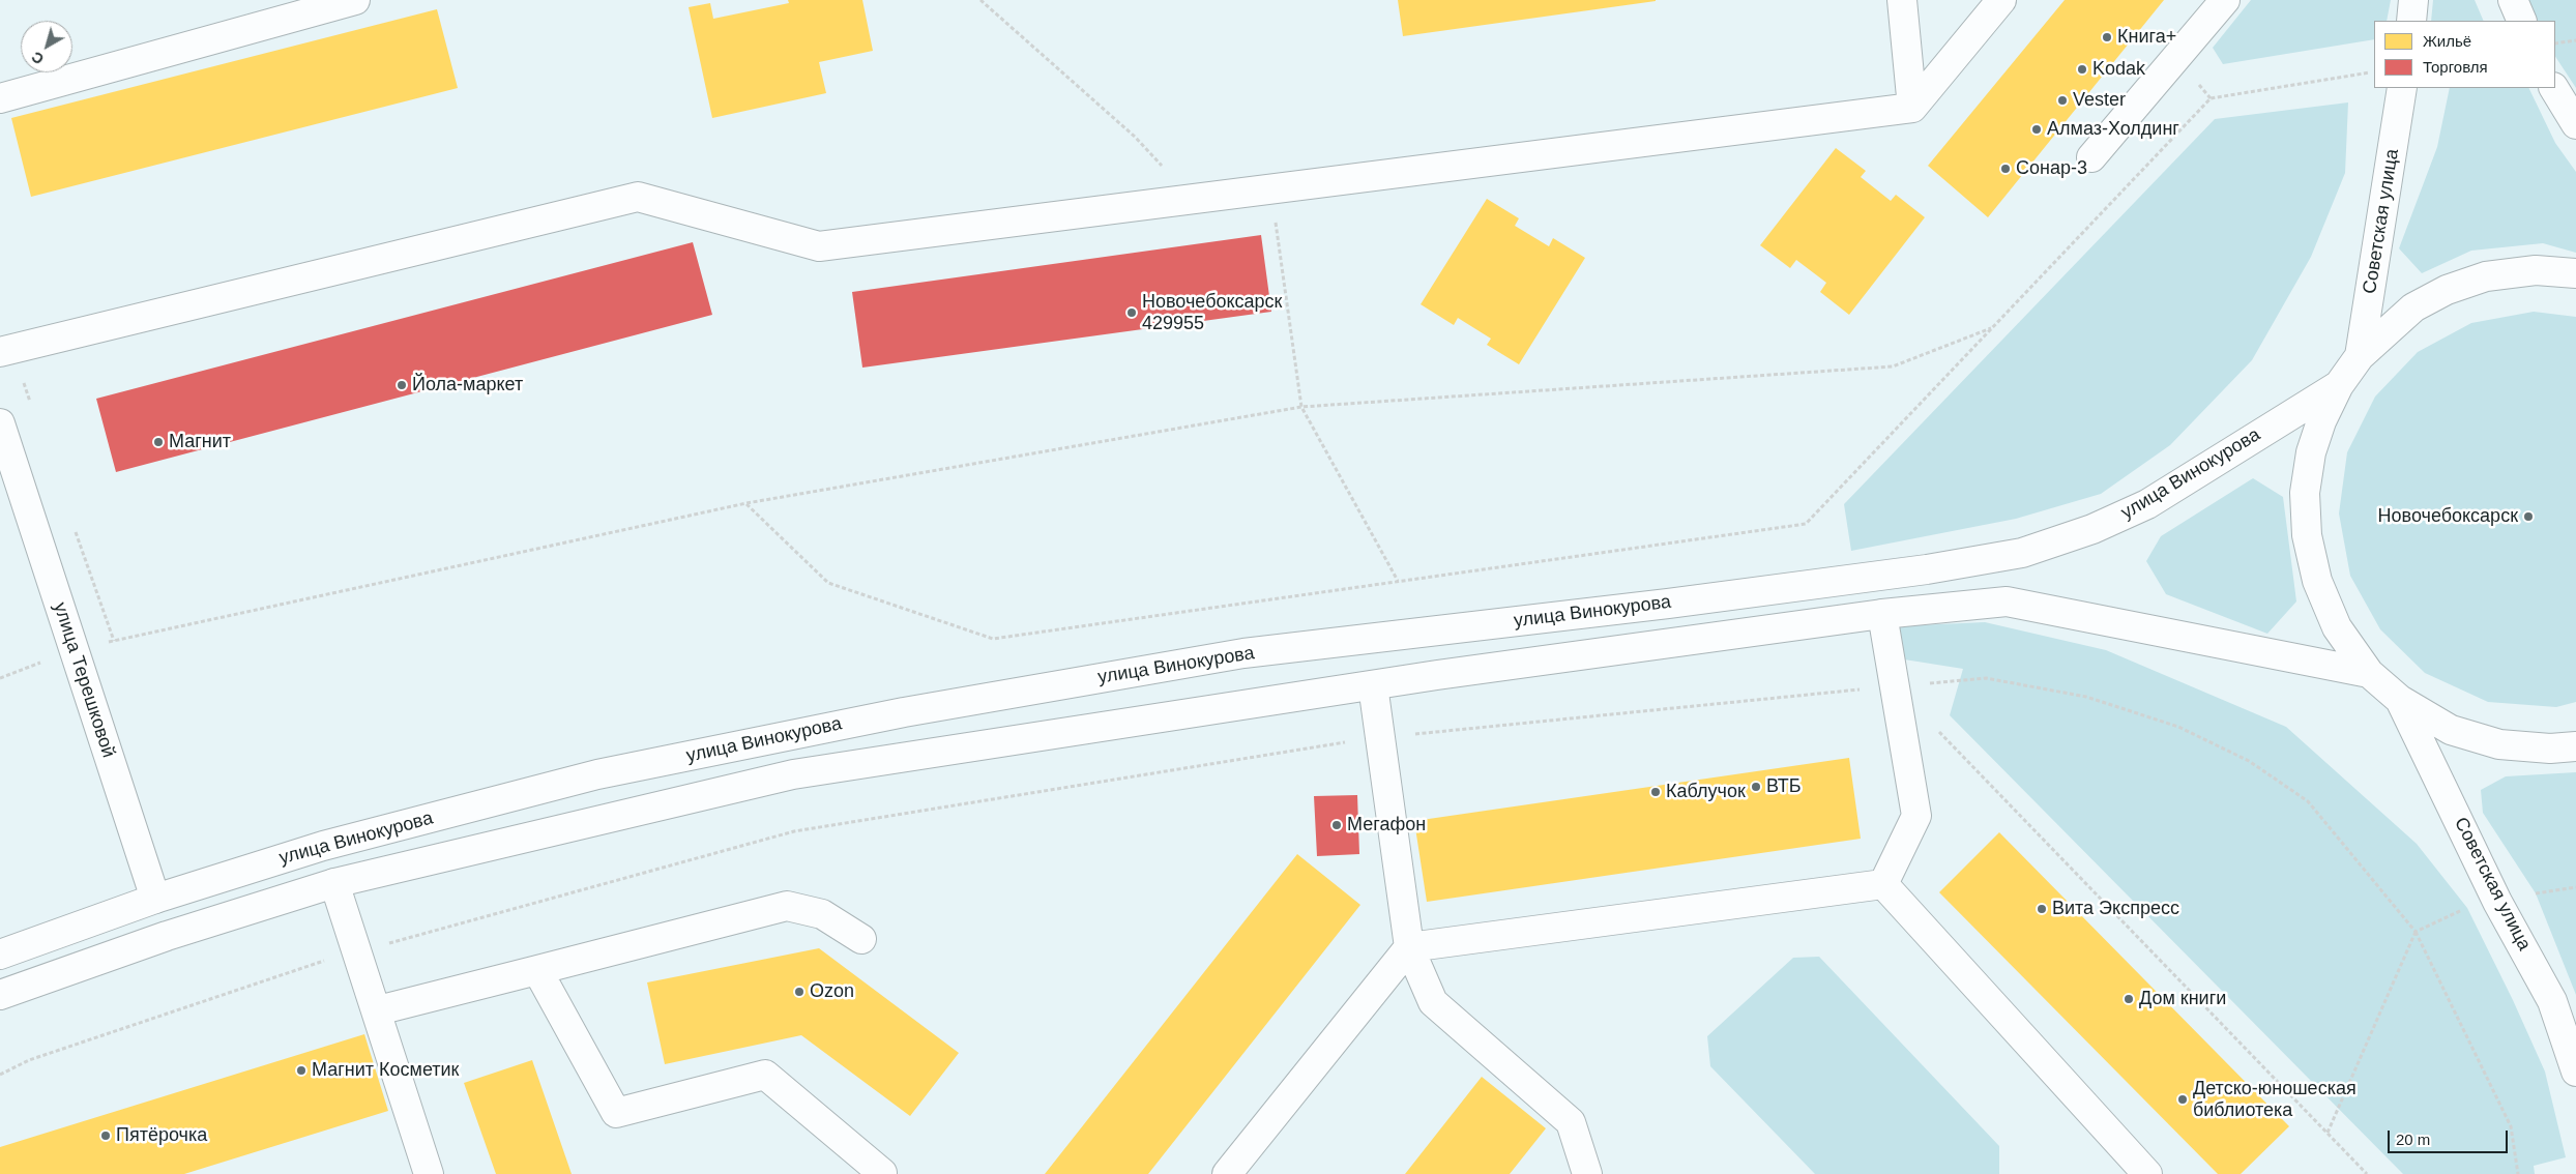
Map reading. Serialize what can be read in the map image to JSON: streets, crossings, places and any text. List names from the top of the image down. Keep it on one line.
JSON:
{"streets":{"main road":["Советская улица","улица Винокурова","улица Терешковой"]},"crossings":[["улица Винокурова","улица Терешковой"]],"places":["Книга+","Kodak","Vester","Алмаз-Холдинг","Сонар-3","Новочебоксарск 429955","Йола-маркет","Магнит","Новочебоксарск","ВТБ","Каблучок","Мегафон","Вита Экспресс","Ozon","Дом книги","Магнит Косметик","Детско-юношеская библиотека","Пятёрочка"],"legend":["Жильё","Торговля"],"scale_bar":"20 m","north":"bottom left"}
